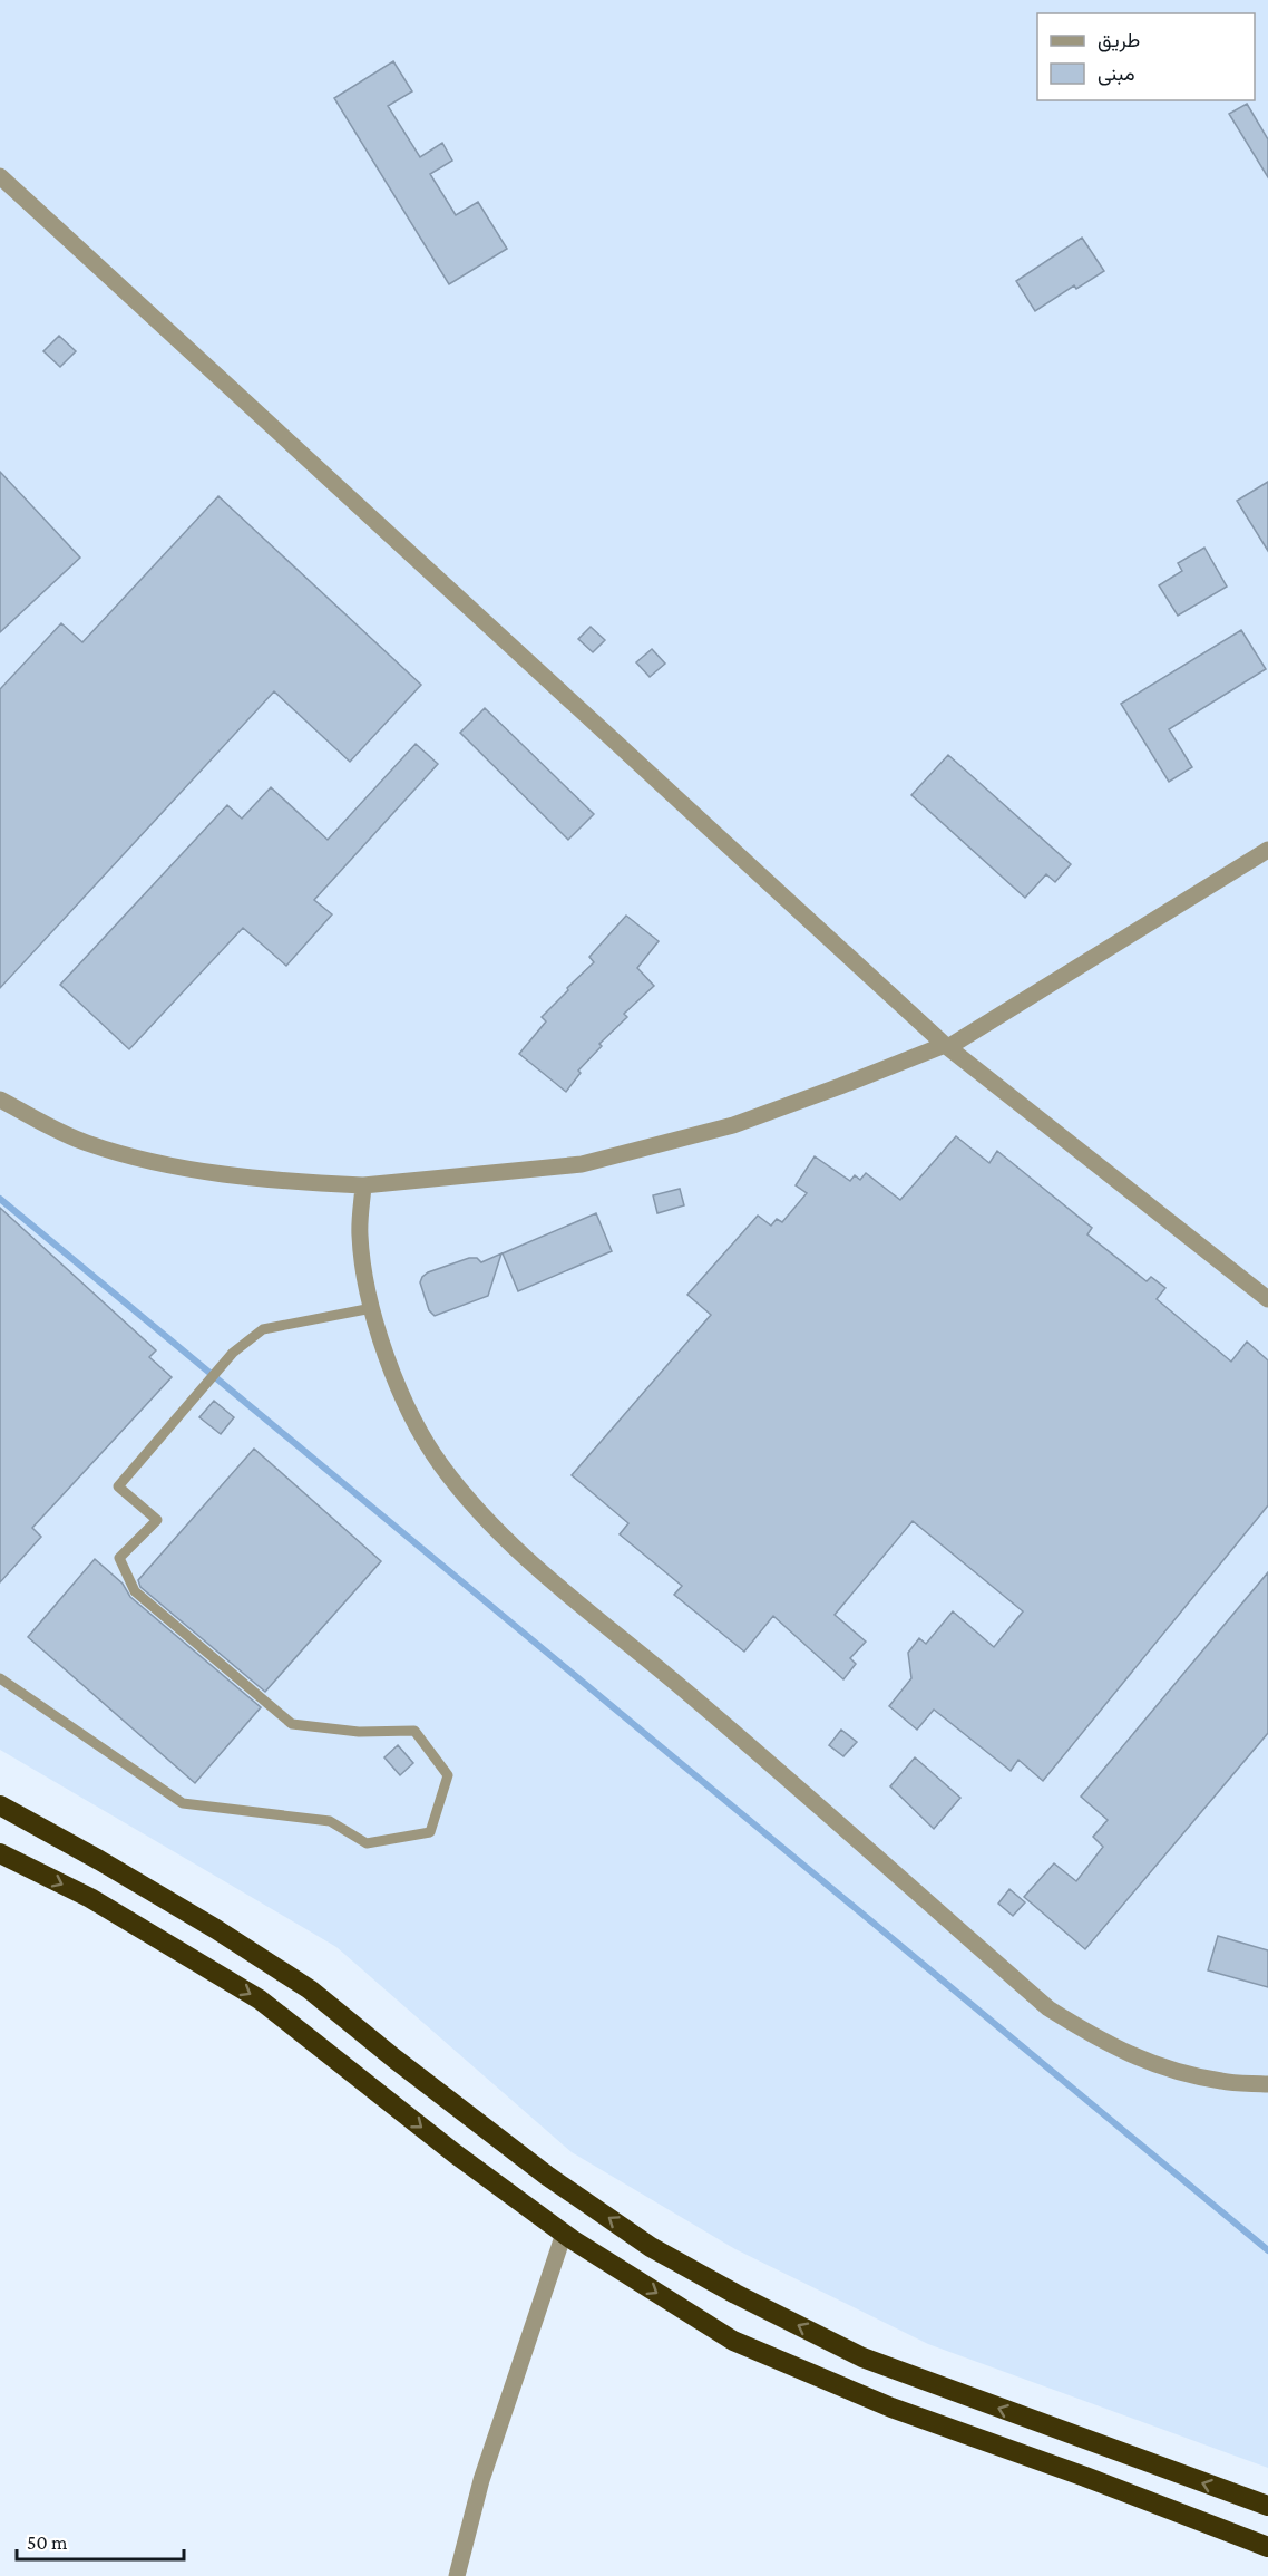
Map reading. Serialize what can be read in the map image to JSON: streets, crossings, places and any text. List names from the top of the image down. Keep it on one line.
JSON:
{"legend":["طريق","مبنى"],"scale_bar":"50 m"}
